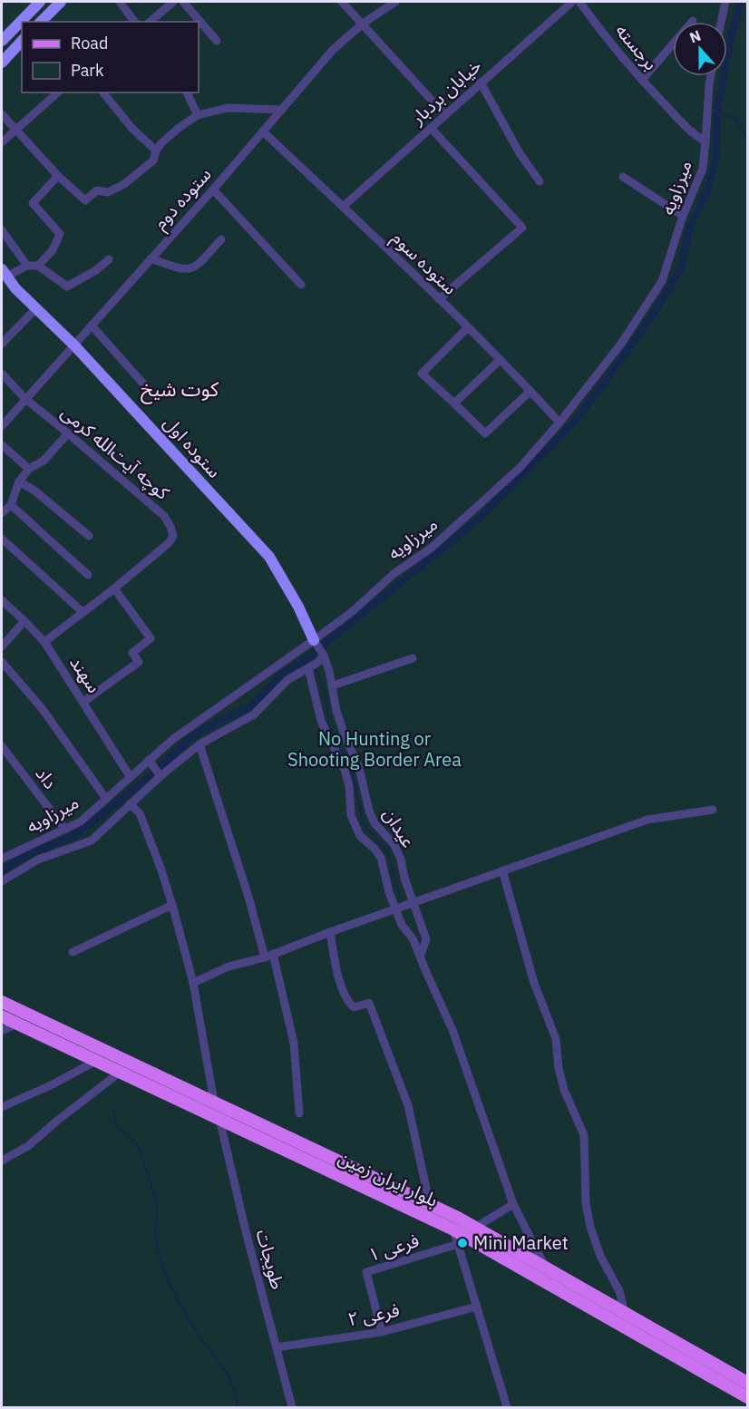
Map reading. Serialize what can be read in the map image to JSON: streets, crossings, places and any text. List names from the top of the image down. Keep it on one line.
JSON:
{"streets":{"main road":["بلوار ایران زمین"],"street":["برجسته","خیابان بردبار","میرزاویه","ستوده دوم","ستوده سوم","ستوده اول","کوچه آیت‌الله کرمی","سهند","داد","عیدان","فرعی ۱","طویجات","فرعی ۲"]},"crossings":[["برجسته","میرزاویه"],["خیابان بردبار","ستوده سوم"],["میرزاویه","ستوده سوم"],["میرزاویه","ستوده اول"],["میرزاویه","سهند"],["میرزاویه","داد"],["ستوده دوم","ستوده سوم"],["ستوده دوم","ستوده اول"],["ستوده دوم","کوچه آیت‌الله کرمی"],["کوچه آیت‌الله کرمی","سهند"],["عیدان","بلوار ایران زمین"],["بلوار ایران زمین","طویجات"],["فرعی ۱","فرعی ۲"],["طویجات","فرعی ۲"]],"districts":["کوت شیخ"],"parks":["No Hunting or Shooting Border Area"],"places":["Mini Market"],"legend":["Road","Park"],"north":"top"}
